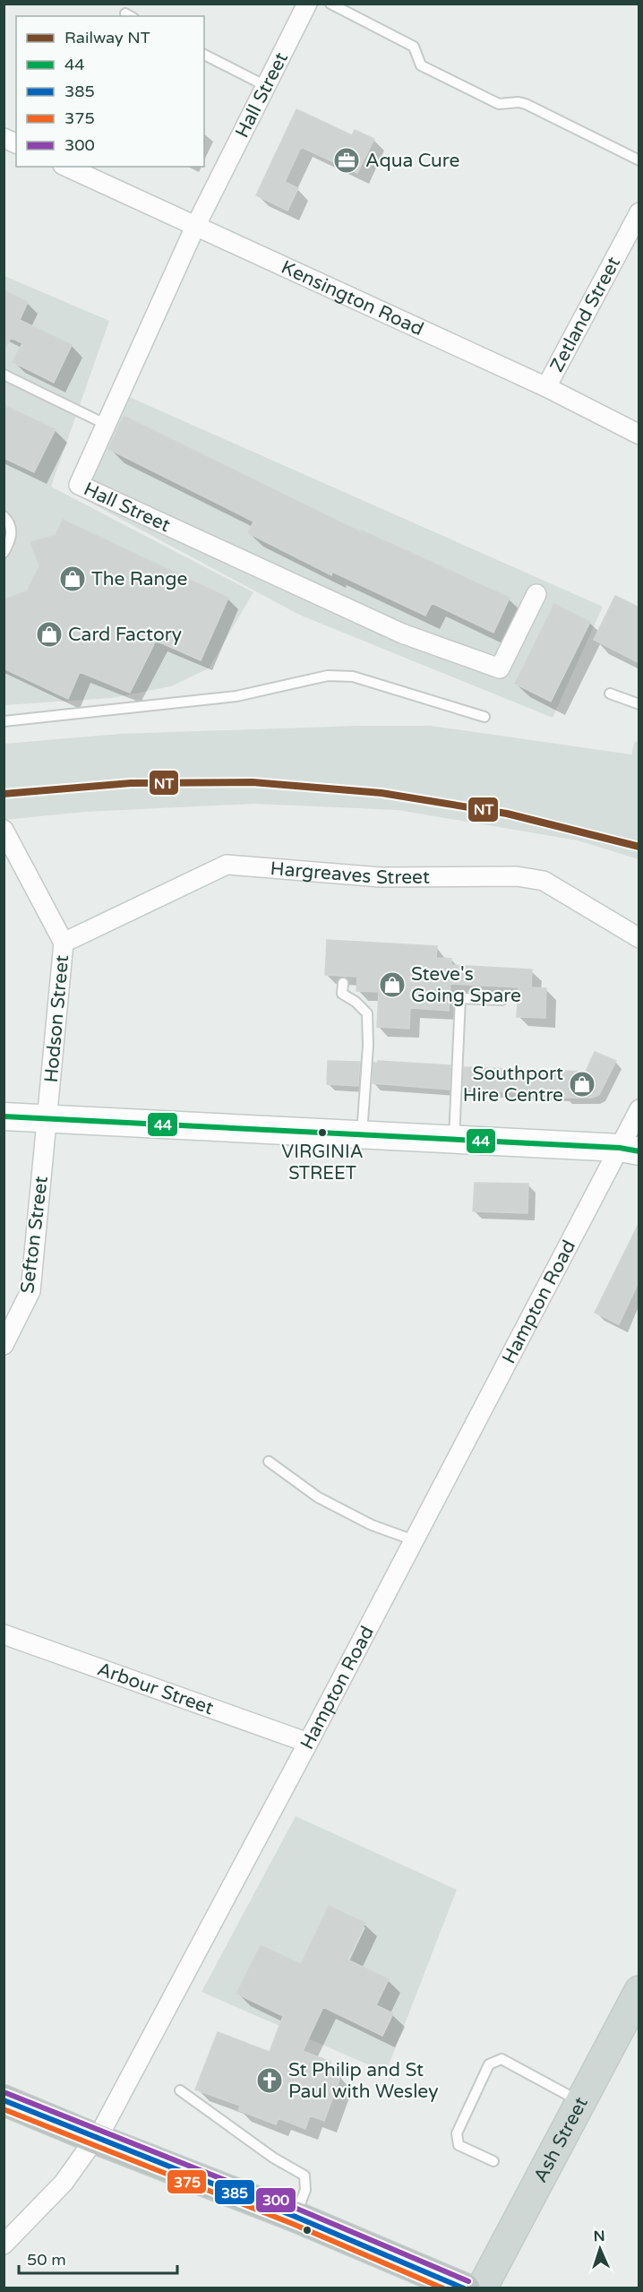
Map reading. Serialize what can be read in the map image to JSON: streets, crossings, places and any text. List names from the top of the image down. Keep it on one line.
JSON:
{"streets":{"main road":["Ash Street"],"street":["Hall Street","Kensington Road","Zetland Street","Hargreaves Street","Hodson Street","Sefton Street","Hampton Road","Arbour Street"]},"crossings":[["Hall Street","Kensington Road"],["Kensington Road","Zetland Street"],["Hargreaves Street","Hodson Street"],["Hodson Street","Sefton Street"],["Hampton Road","Arbour Street"]],"places":{"office":["Aqua Cure"],"shop":["The Range","Card Factory","Steve's Going Spare","Southport Hire Centre"],"other":["VIRGINIA STREET"],"church":["St Philip and St Paul with Wesley"]},"lines":["rail line NT","transit line 44","transit line 300","transit line 385","transit line 375"],"legend":["Railway NT","44","385","375","300"],"scale_bar":"50 m","north":"top"}
